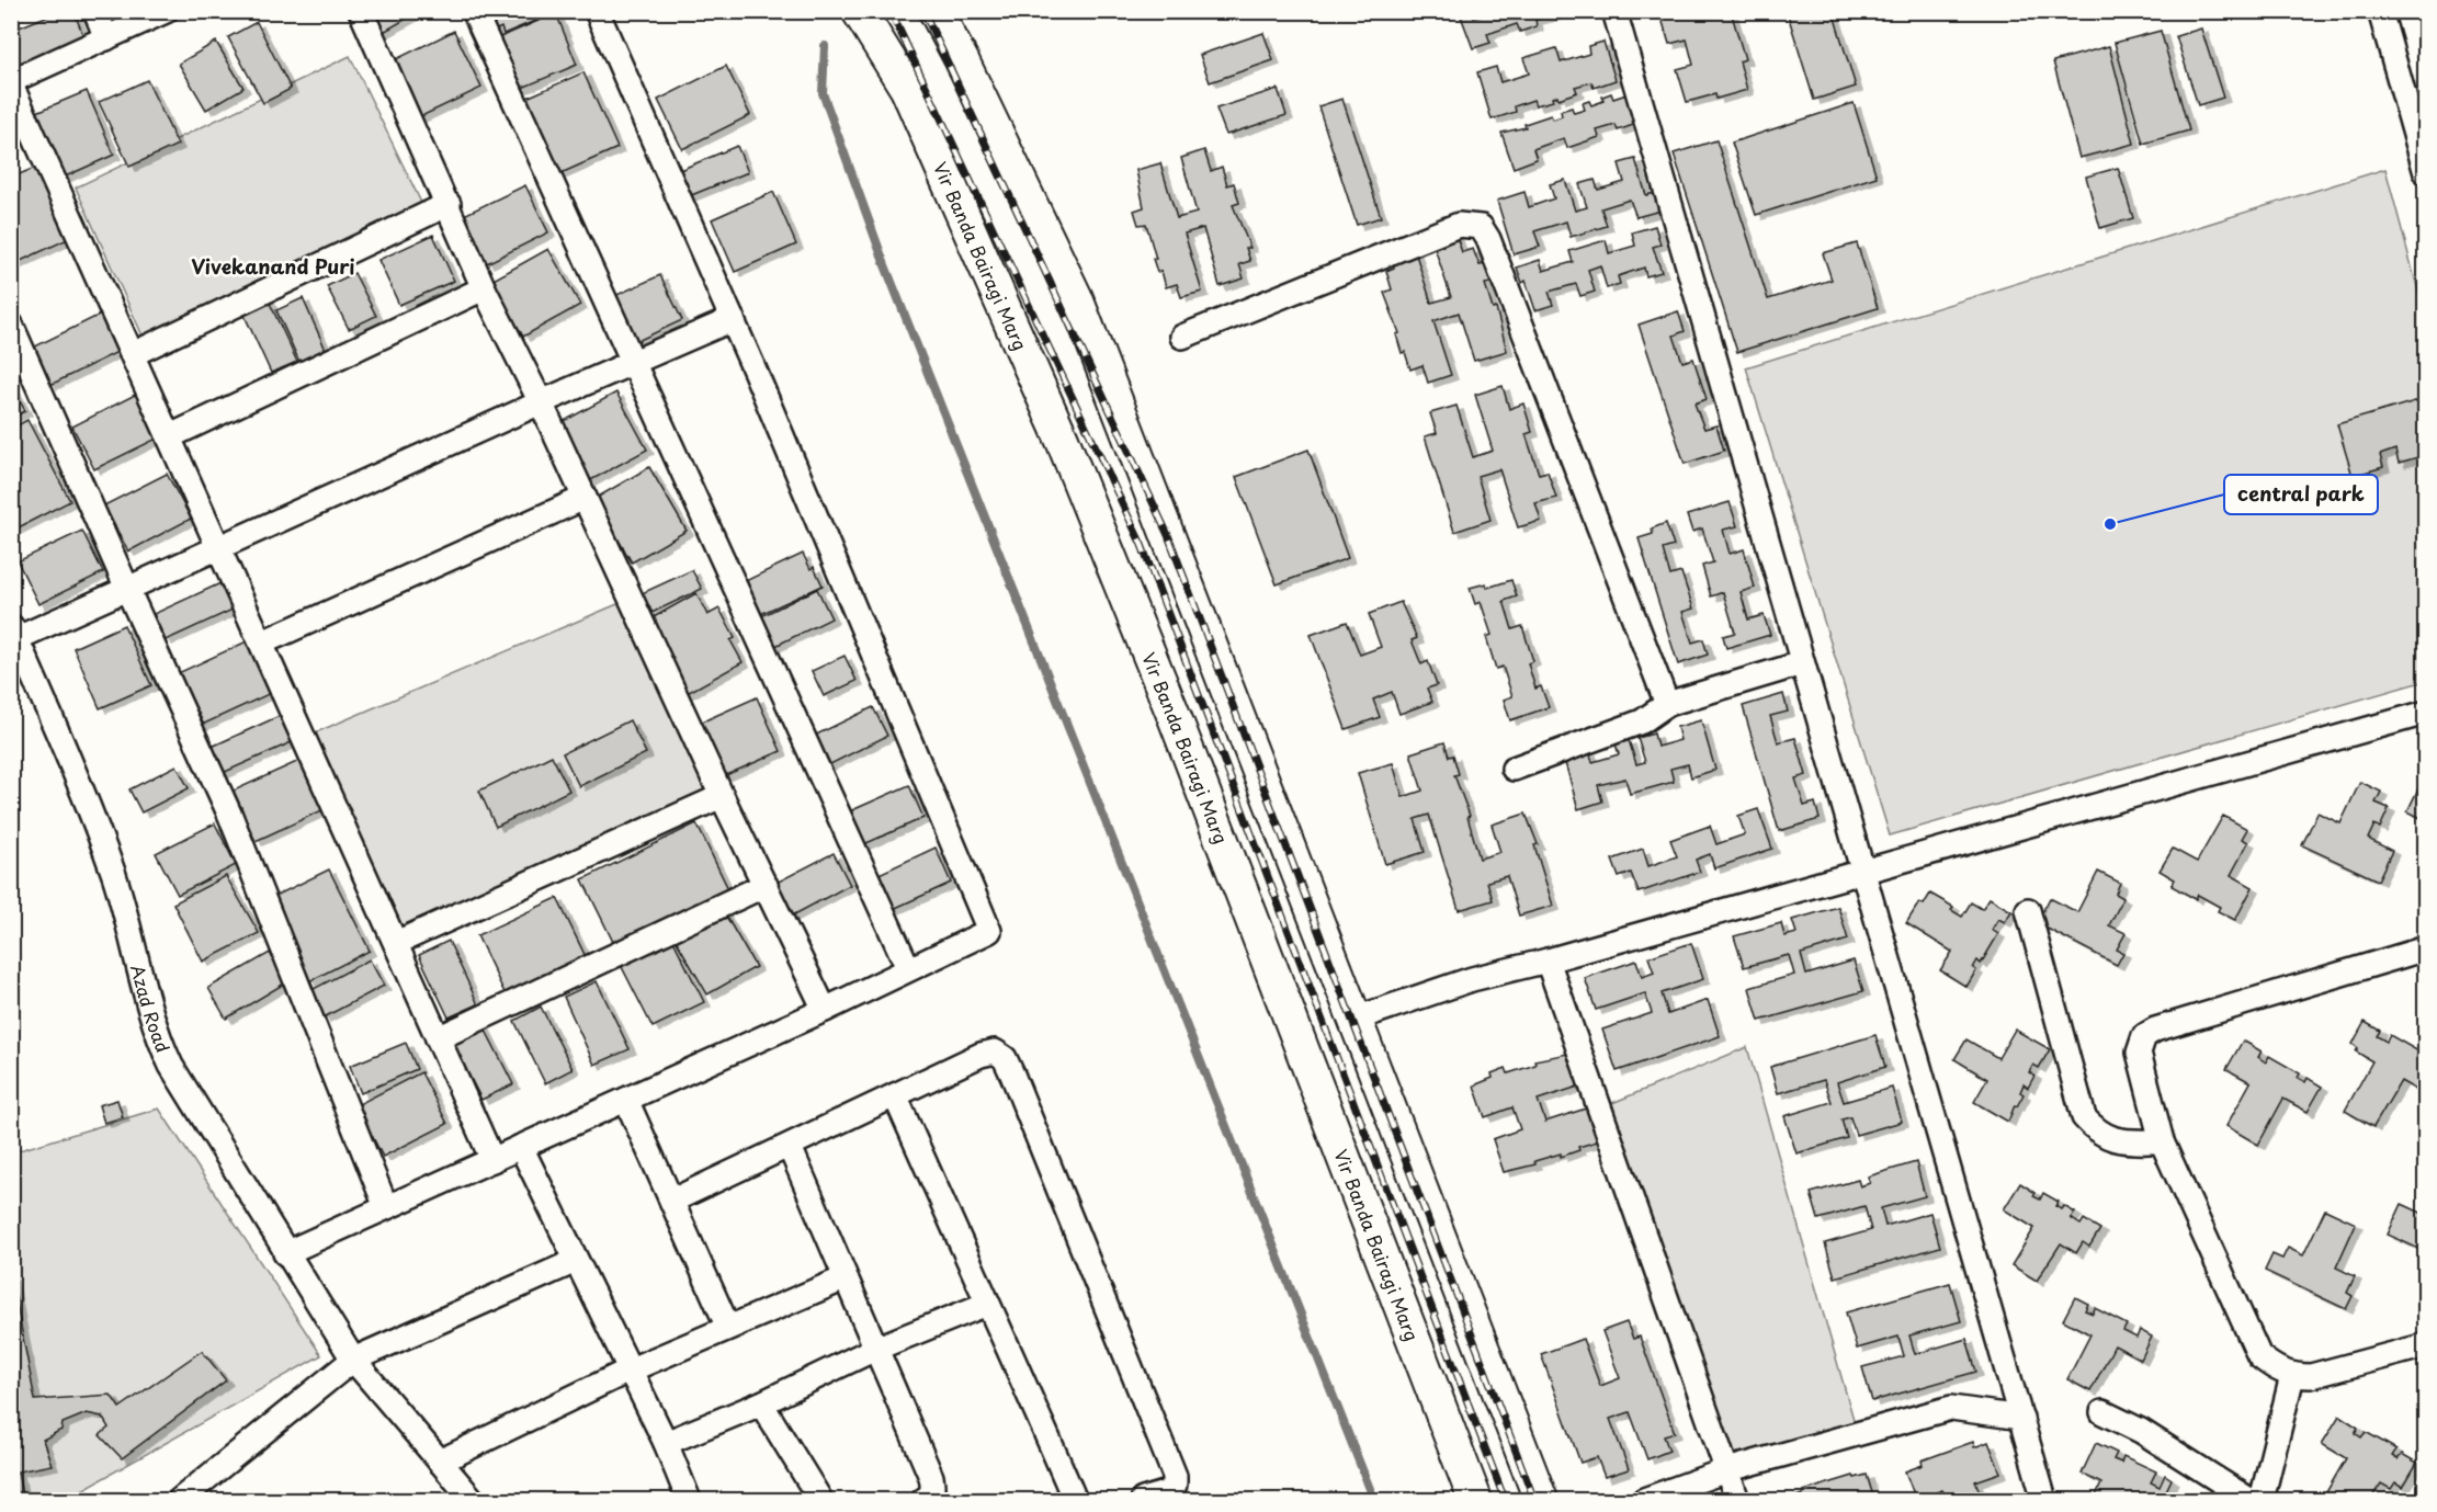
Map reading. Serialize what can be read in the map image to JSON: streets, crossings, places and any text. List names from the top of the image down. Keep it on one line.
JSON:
{"streets":{"main road":["Vir Banda Bairagi Marg"],"street":["Azad Road"]},"districts":["Vivekanand Puri"],"places":["central park"]}
